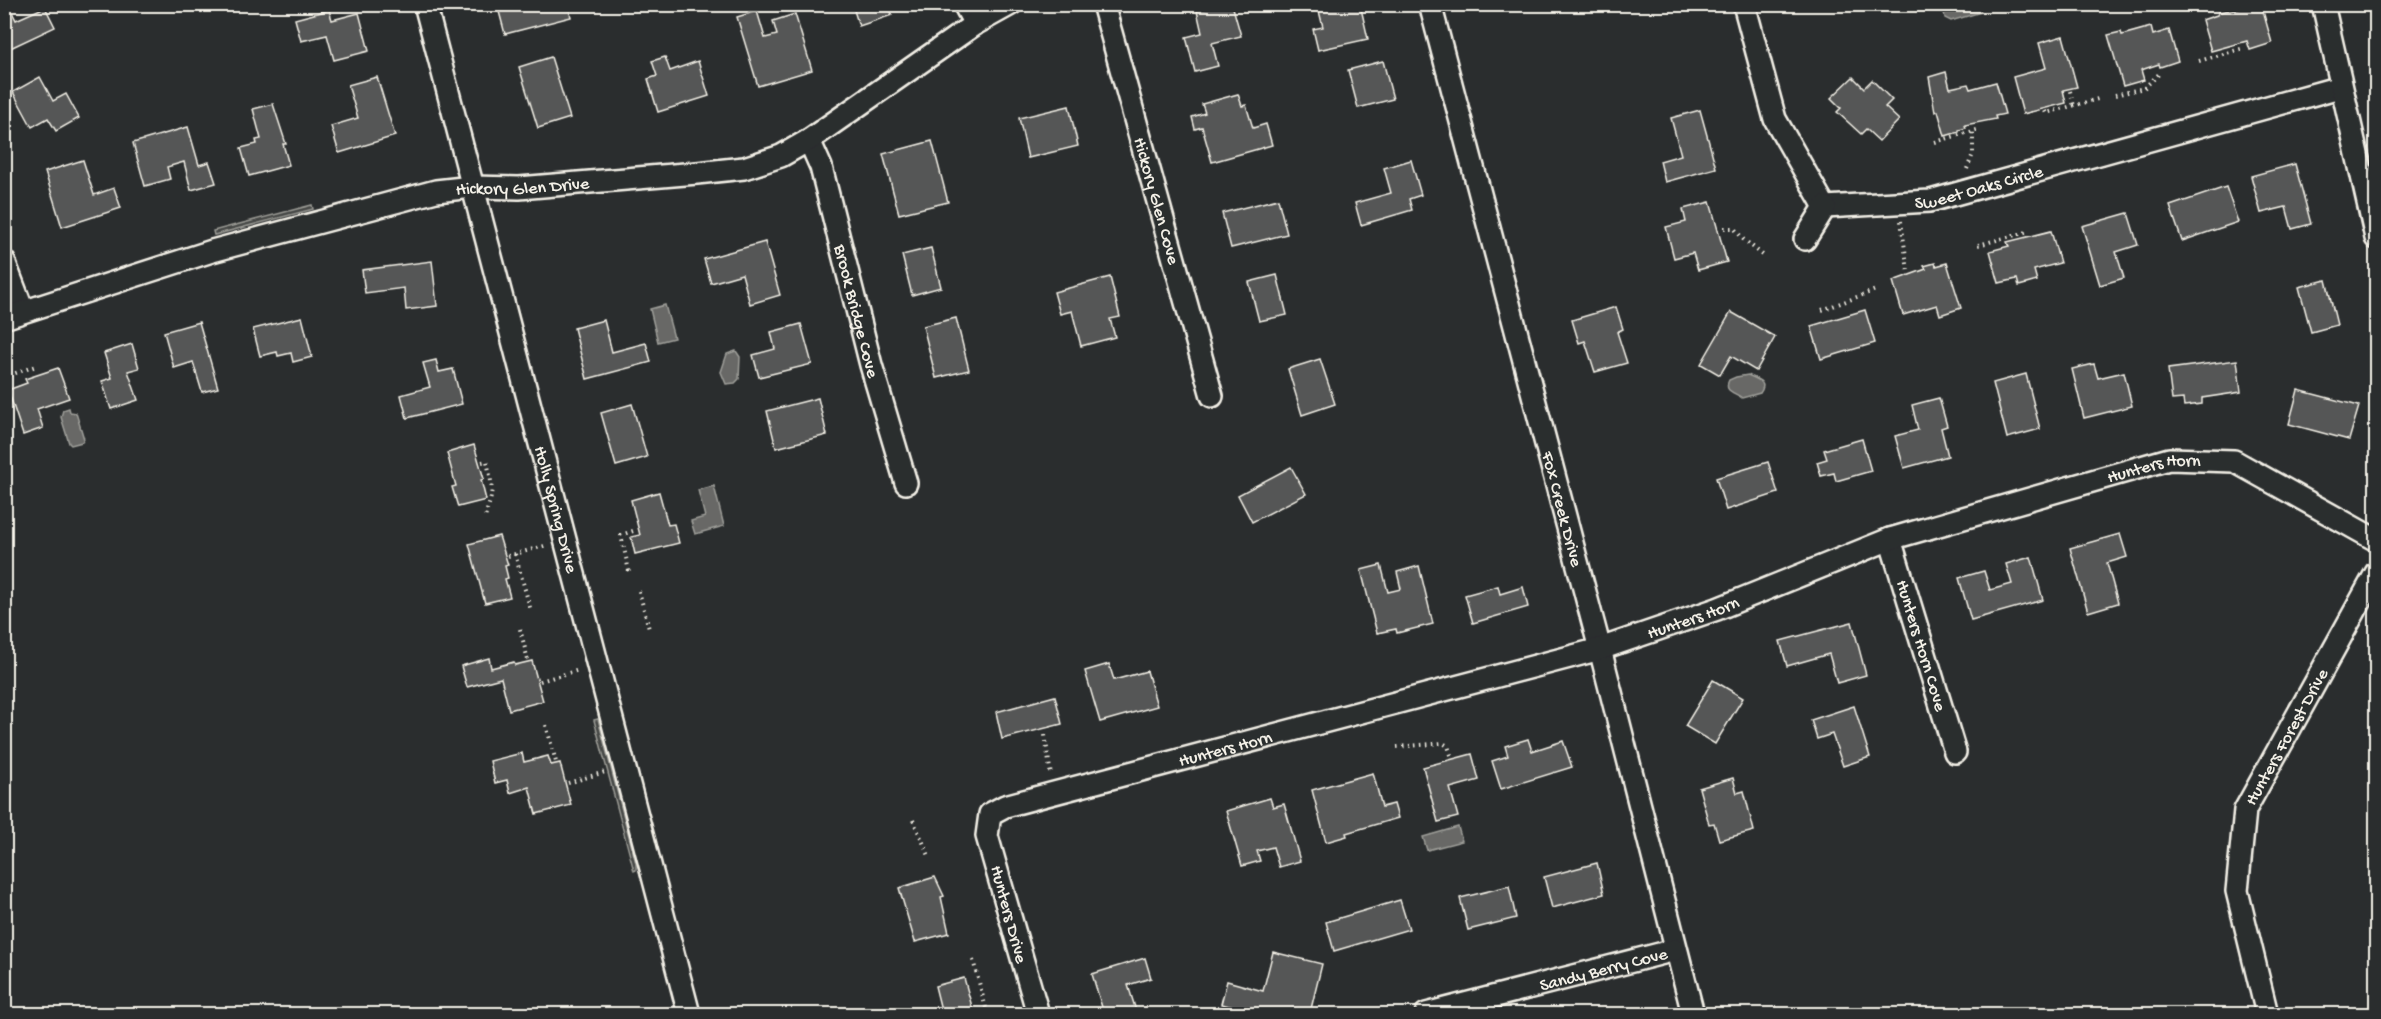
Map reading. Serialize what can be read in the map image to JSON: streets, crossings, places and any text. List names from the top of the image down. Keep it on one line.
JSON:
{"streets":{"street":["Hickory Glen Drive","Sweet Oaks Circle","Hickory Glen Cove","Brook Bridge Cove","Hunters Horn","Holly Spring Drive","Fox Creek Drive","Hunters Horn Cove","Hunters Forest Drive","Hunters Drive","Sandy Berry Cove"]},"crossings":[["Hickory Glen Drive","Brook Bridge Cove"],["Hickory Glen Drive","Holly Spring Drive"],["Hunters Horn","Fox Creek Drive"],["Hunters Horn","Hunters Horn Cove"],["Hunters Horn","Hunters Drive"],["Fox Creek Drive","Sandy Berry Cove"]]}
